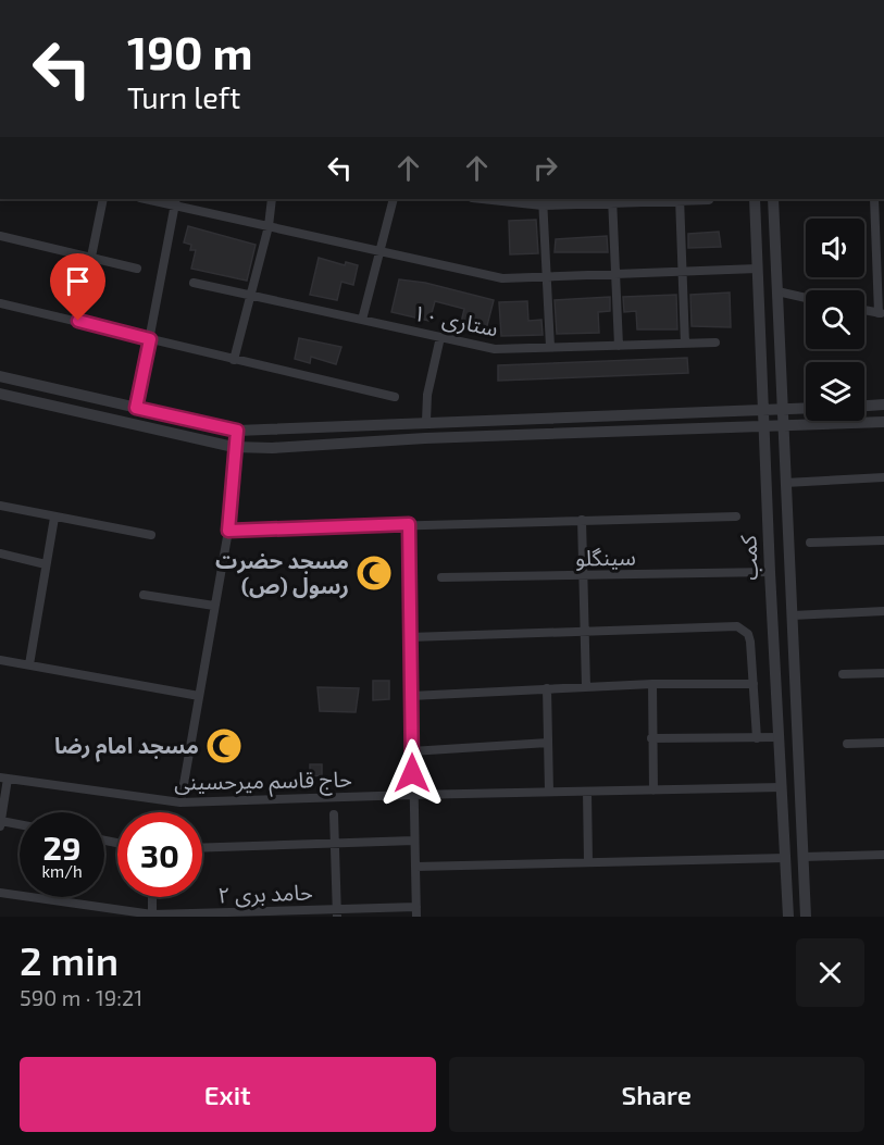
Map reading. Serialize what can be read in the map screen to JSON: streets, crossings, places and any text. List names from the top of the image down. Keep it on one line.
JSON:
{"streets":{"street":["ستاری ۱۰","سینگلو","کمب","حاج قاسم میرحسینی","حامد بری ۲"]},"crossings":[["سینگلو","کمب"],["کمب","حاج قاسم میرحسینی"]],"places":{"mosque":["مسجد حضرت رسول (ص)","مسجد امام رضا"]},"page":{"turn":["190 m","Turn left"],"speed":"29 km/h","limit":"30","heading":["2 min","590 m · 19:21"],"buttons":["Exit","Share"]}}
